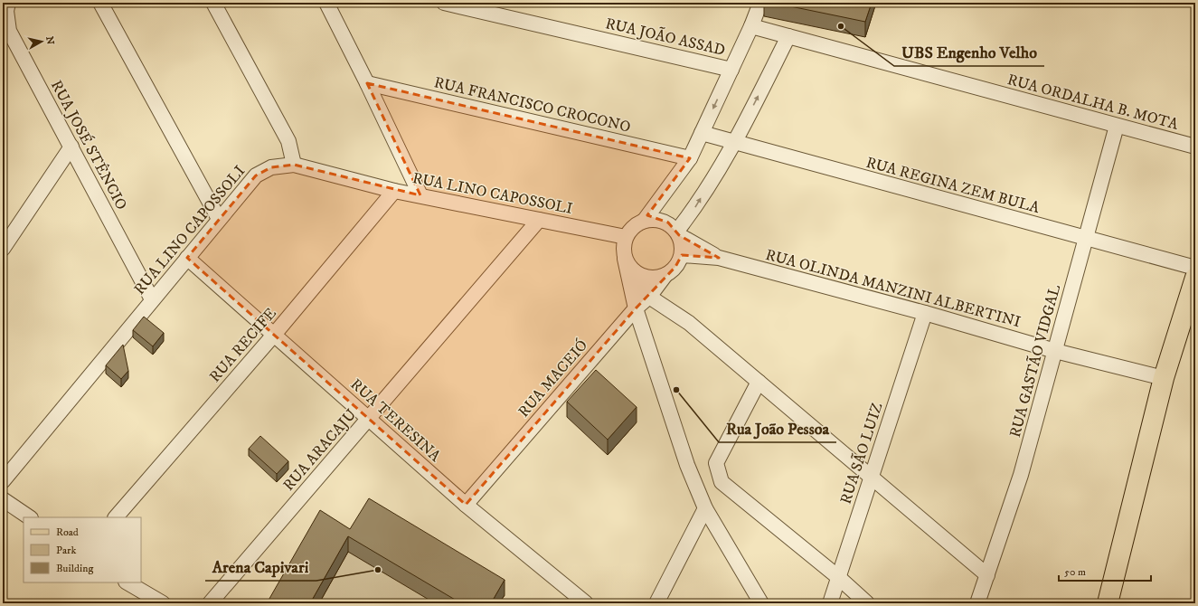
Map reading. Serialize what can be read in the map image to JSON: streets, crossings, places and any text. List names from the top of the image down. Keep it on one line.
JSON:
{"streets":{"street":["RUA JOÃO ASSAD","RUA ORDALHA B. MOTA","RUA FRANCISCO CROCONO","RUA JOSÉ STÊNCIO","RUA REGINA ZEM BULA","RUA LINO CAPOSSOLI","RUA OLINDA MANZINI ALBERTINI","RUA RECIFE","RUA GASTÃO VIDGAL","RUA MACEIÓ","RUA TERESINA","RUA ARACAJU","RUA SÃO LUIZ"]},"crossings":[["RUA ORDALHA B. MOTA","RUA GASTÃO VIDGAL"],["RUA JOSÉ STÊNCIO","RUA LINO CAPOSSOLI"],["RUA REGINA ZEM BULA","RUA GASTÃO VIDGAL"],["RUA LINO CAPOSSOLI","RUA OLINDA MANZINI ALBERTINI"],["RUA LINO CAPOSSOLI","RUA RECIFE"],["RUA LINO CAPOSSOLI","RUA MACEIÓ"],["RUA LINO CAPOSSOLI","RUA TERESINA"],["RUA LINO CAPOSSOLI","RUA ARACAJU"],["RUA OLINDA MANZINI ALBERTINI","RUA GASTÃO VIDGAL"],["RUA OLINDA MANZINI ALBERTINI","RUA MACEIÓ"],["RUA OLINDA MANZINI ALBERTINI","RUA SÃO LUIZ"],["RUA RECIFE","RUA TERESINA"],["RUA MACEIÓ","RUA TERESINA"],["RUA TERESINA","RUA ARACAJU"]],"places":["UBS Engenho Velho","Rua João Pessoa","Arena Capivari"],"legend":["Road","Park","Building"],"scale_bar":"50 m","north":"right"}
